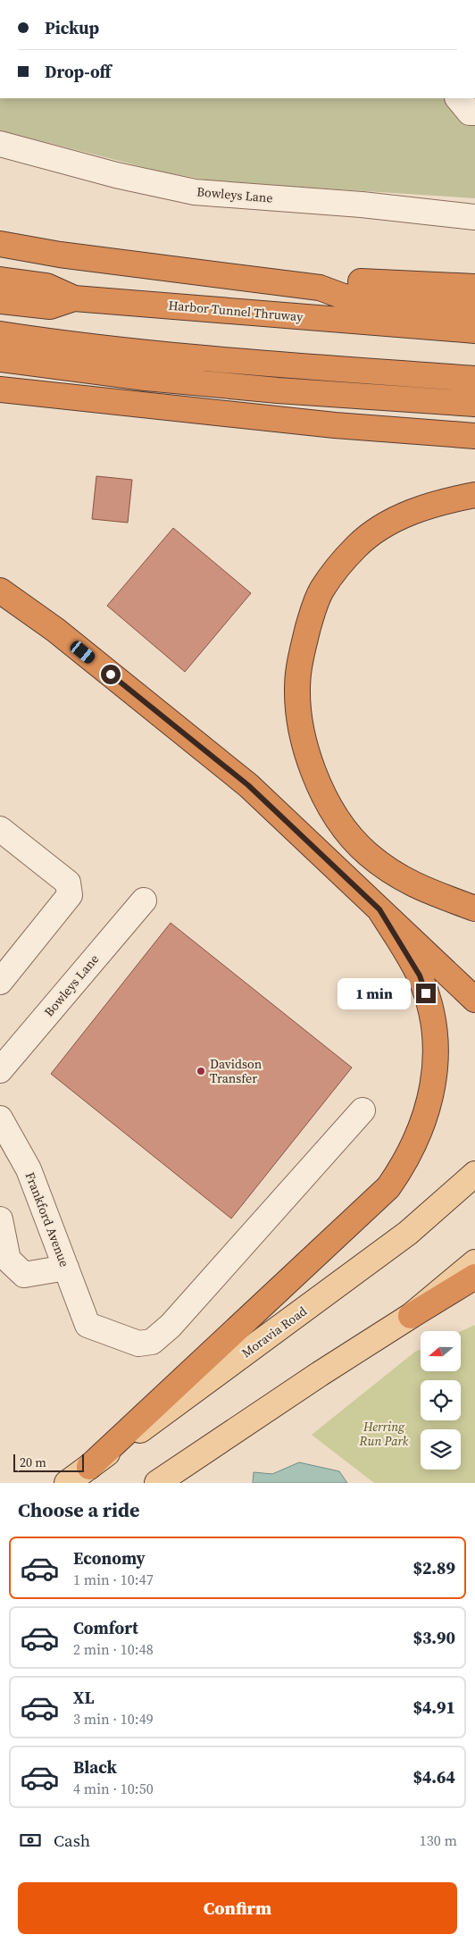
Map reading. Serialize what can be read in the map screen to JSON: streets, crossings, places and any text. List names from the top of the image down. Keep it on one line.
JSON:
{"streets":{"highway":["Harbor Tunnel Thruway"],"main road":["Moravia Road"],"street":["Bowleys Lane","Frankford Avenue"]},"parks":["Herring Run Park"],"places":["Davidson Transfer"],"scale_bar":"20 m","north":"left","page":{"banner":["Pickup","Drop-off"],"bubble":"1 min","scale":"20 m","heading":"Choose a ride","list":[{"name":"Economy","note":"1 min · 10:47","value":"$2.89"},{"name":"Comfort","note":"2 min · 10:48","value":"$3.90"},{"name":"XL","note":"3 min · 10:49","value":"$4.91"},{"name":"Black","note":"4 min · 10:50","value":"$4.64"}],"pay":["Cash","130 m"],"buttons":"Confirm"}}
